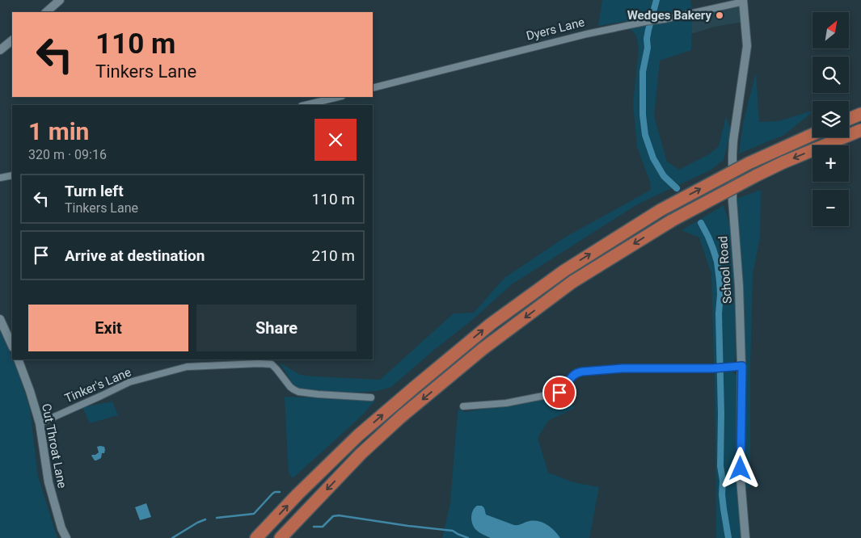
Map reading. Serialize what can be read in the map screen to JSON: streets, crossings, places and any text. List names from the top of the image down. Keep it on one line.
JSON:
{"streets":{"street":["Dyers Lane","School Road","Tinker's Lane","Cut Throat Lane"]},"crossings":[["Dyers Lane","School Road"],["Tinker's Lane","Cut Throat Lane"]],"places":["Wedges Bakery"],"north":"top right","page":{"map_buttons":["+","−"],"turn":["110 m","Tinkers Lane"],"heading":["1 min","320 m · 09:16"],"list":[{"name":"Turn left","note":"Tinkers Lane","value":"110 m"},{"name":"Arrive at destination","value":"210 m"}],"buttons":["Exit","Share"]}}
